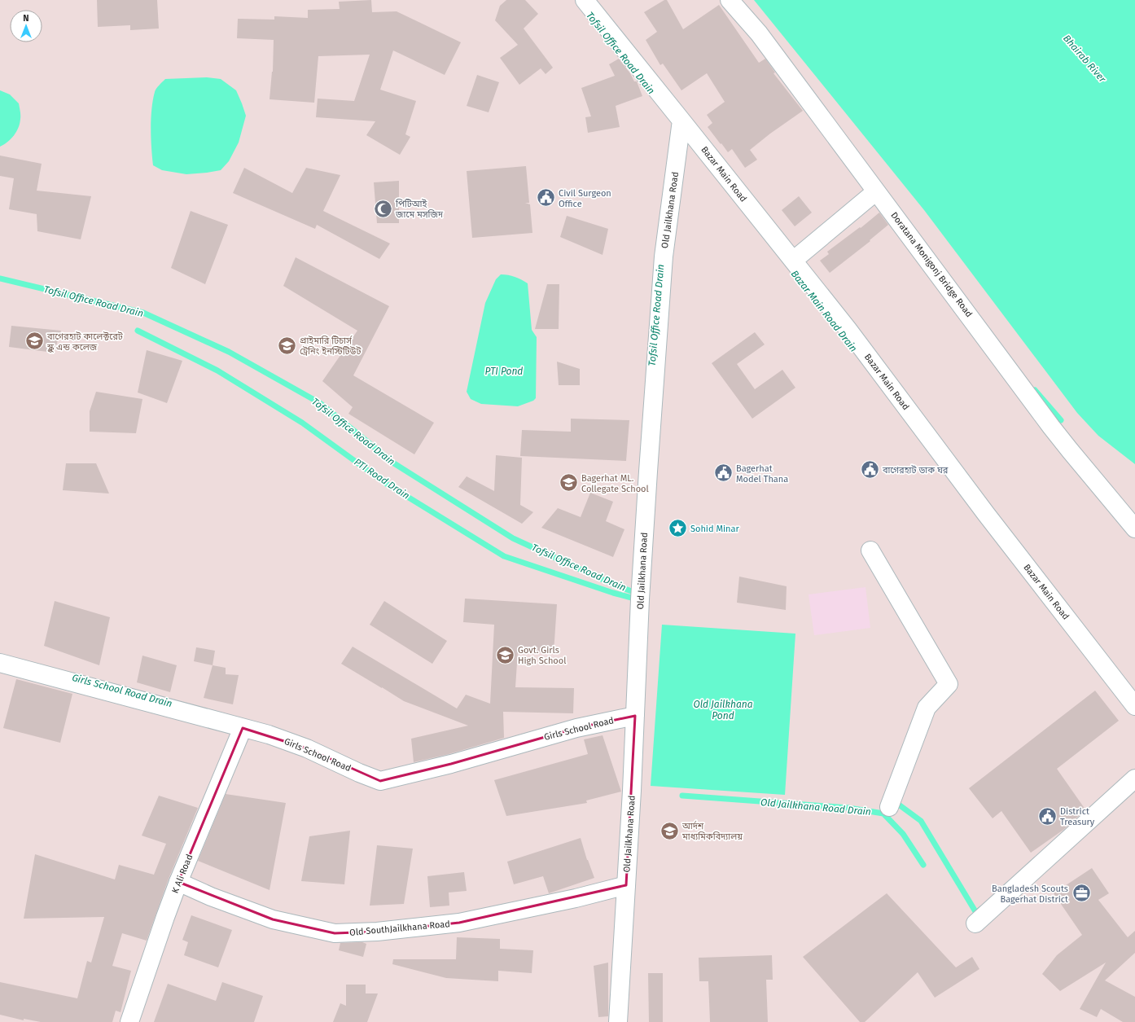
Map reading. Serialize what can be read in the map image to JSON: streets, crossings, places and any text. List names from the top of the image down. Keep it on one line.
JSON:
{"streets":{"street":["Bazar Main Road","Old Jailkhana Road","Doratana Monigonj Bridge Road","Girls School Road","K Ali Road","Old SouthJailkhana Road"]},"crossings":[["Bazar Main Road","Old Jailkhana Road"],["Old Jailkhana Road","Girls School Road"],["Old Jailkhana Road","Old SouthJailkhana Road"],["Girls School Road","K Ali Road"],["K Ali Road","Old SouthJailkhana Road"]],"water":["Tofsil Office Road Drain","Bhairab River","Bazar Main Road Drain","PTI Pond","PTI Road Drain","Girls School Road Drain","Old Jailkhana Pond","Old Jailkhana Road Drain"],"places":{"public building":["Civil Surgeon Office","বাগেরহাট ডাক ঘর","Bagerhat Model Thana","District Treasury"],"mosque":["পিটিআই জামে মসজিদ"],"school or university":["বাগেরহাট কালেক্টরেট স্কুল এন্ড কলেজ","প্রাইমারি টিচার্স ট্রেনিং ইনস্টিটিউট","Bagerhat ML. Collegate School","Govt. Girls High School","আর্দশ মাধ্যমিকবিদ্যালয়"],"place":["Sohid Minar"],"office":["Bangladesh Scouts Bagerhat District"]},"north":"top"}
